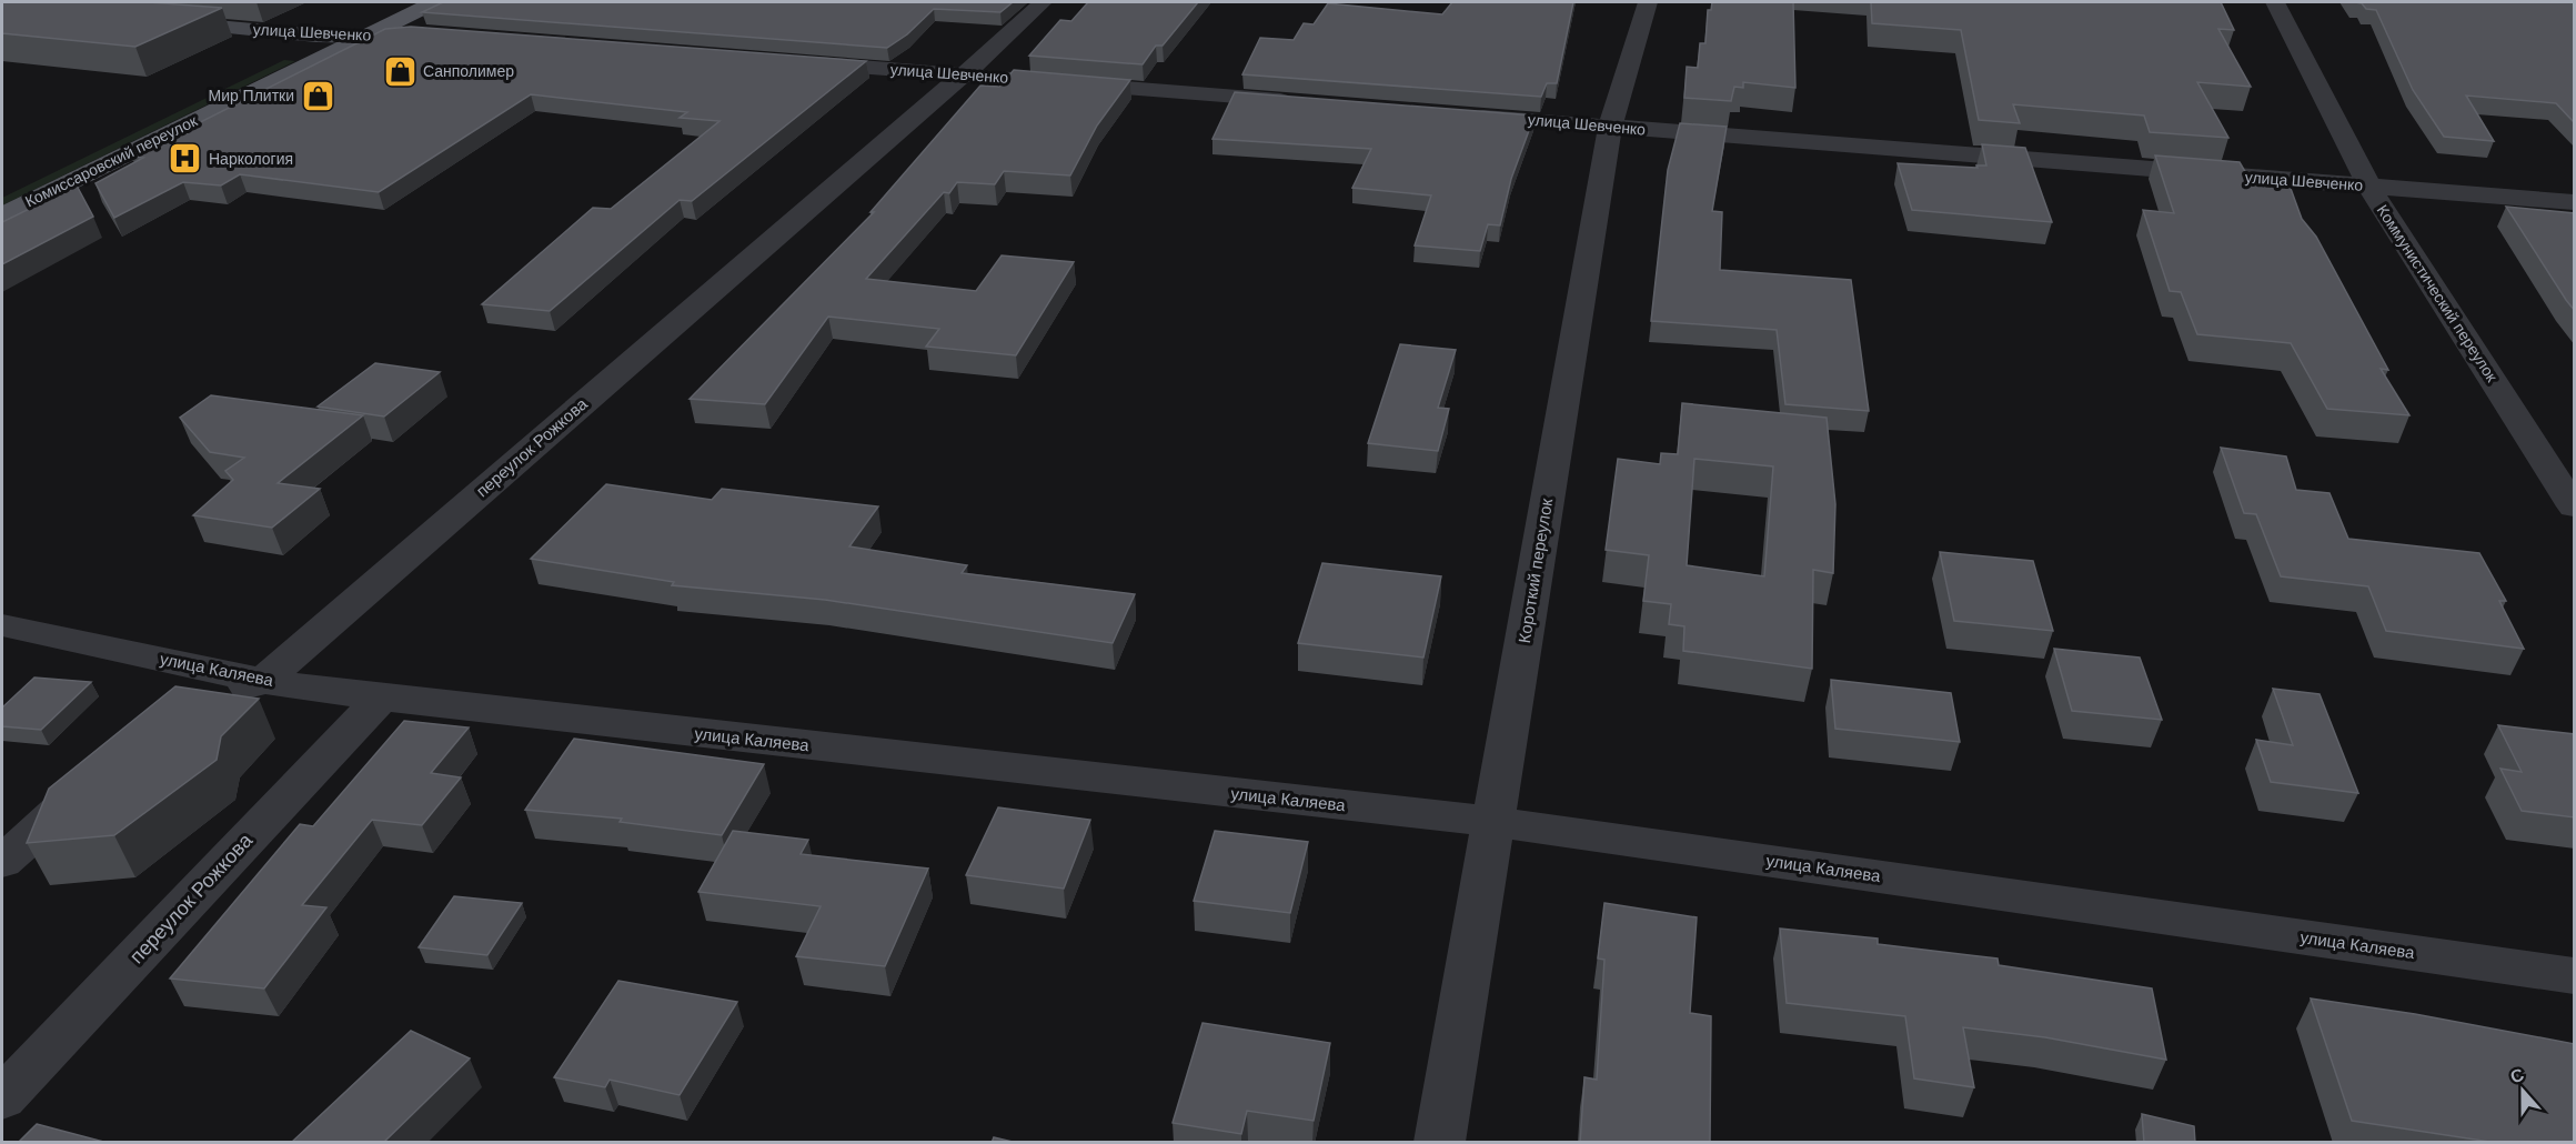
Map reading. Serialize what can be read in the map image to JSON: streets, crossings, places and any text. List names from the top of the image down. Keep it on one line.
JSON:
{"streets":{"main road":["улица Шевченко","Комиссаровский переулок"],"street":["Коммунистический переулок","переулок Рожкова","Короткий переулок","улица Каляева"]},"crossings":[["улица Шевченко","Комиссаровский переулок"],["улица Шевченко","Коммунистический переулок"],["улица Шевченко","переулок Рожкова"],["улица Шевченко","Короткий переулок"],["переулок Рожкова","улица Каляева"],["Короткий переулок","улица Каляева"]],"places":{"shop":["Санполимер","Мир Плитки"],"hospital":["Наркология"]},"north":"top"}
